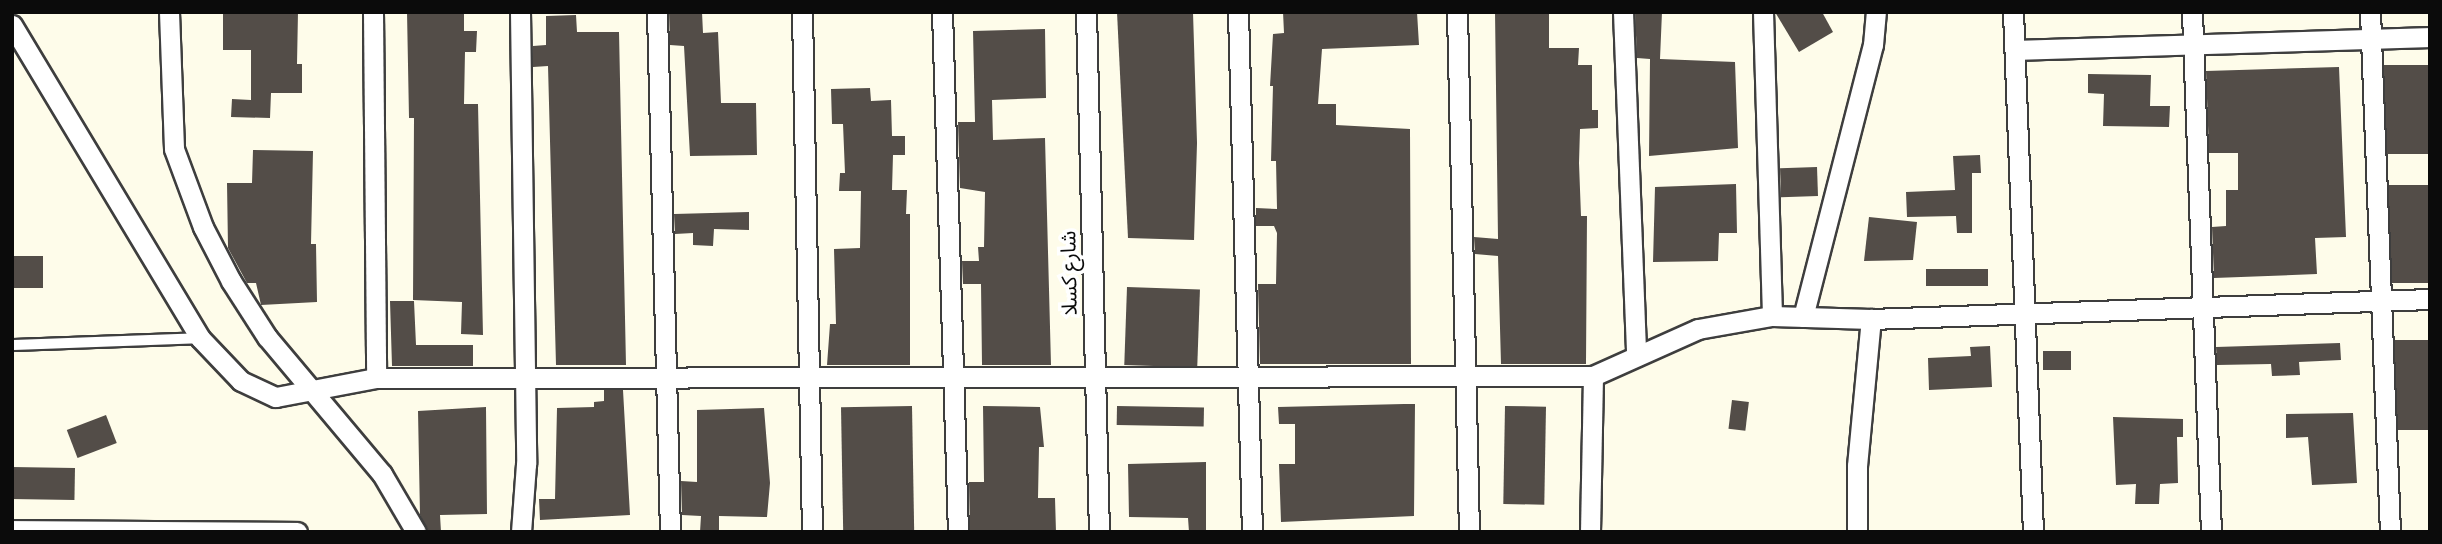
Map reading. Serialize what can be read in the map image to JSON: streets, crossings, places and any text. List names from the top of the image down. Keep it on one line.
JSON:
{"streets":{"street":["شارع كسلا"]}}
